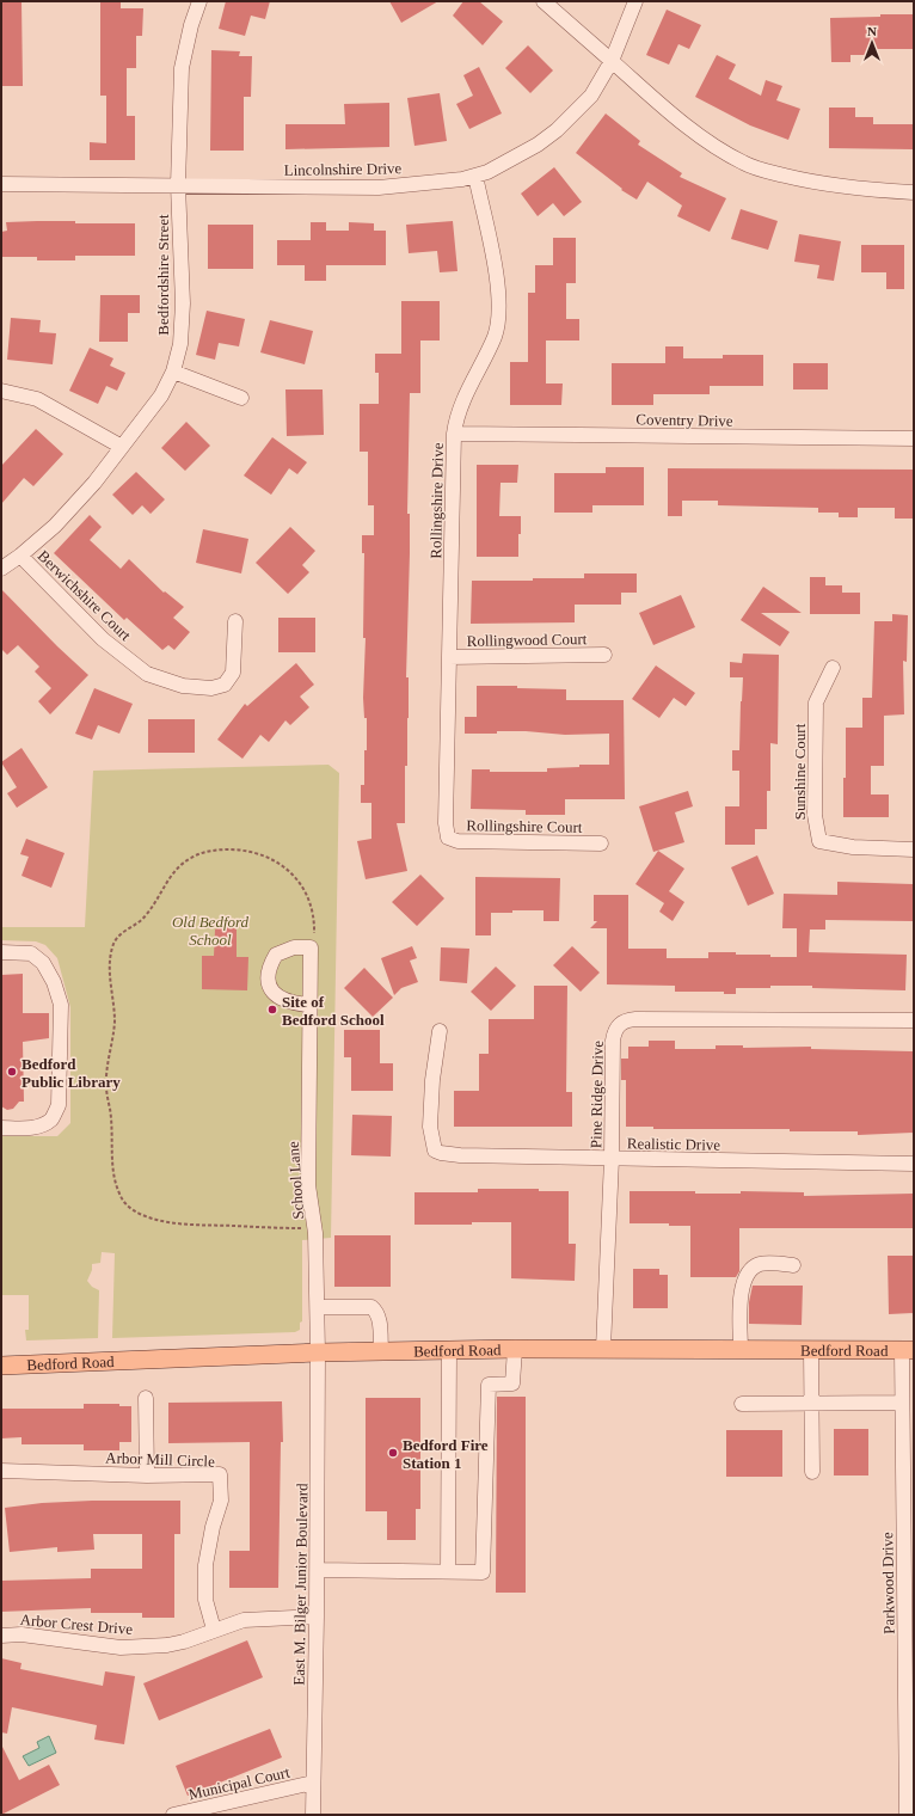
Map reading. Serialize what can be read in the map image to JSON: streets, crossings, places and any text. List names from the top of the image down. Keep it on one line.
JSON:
{"streets":{"main road":["Bedford Road"],"street":["Lincolnshire Drive","Bedfordshire Street","Coventry Drive","Rollingshire Drive","Berwichshire Court","Rollingwood Court","Sunshine Court","Rollingshire Court","Pine Ridge Drive","Realistic Drive","School Lane","Arbor Mill Circle","Parkwood Drive","East M. Bilger Junior Boulevard","Arbor Crest Drive","Municipal Court"]},"crossings":[["Lincolnshire Drive","Bedfordshire Street"],["Lincolnshire Drive","Rollingshire Drive"],["Bedfordshire Street","Berwichshire Court"],["Coventry Drive","Rollingshire Drive"],["Rollingshire Drive","Rollingwood Court"],["Rollingshire Drive","Rollingshire Court"],["Pine Ridge Drive","Realistic Drive"],["Pine Ridge Drive","Bedford Road"],["School Lane","Bedford Road"],["School Lane","East M. Bilger Junior Boulevard"],["Bedford Road","Parkwood Drive"],["Bedford Road","East M. Bilger Junior Boulevard"],["Arbor Mill Circle","Arbor Crest Drive"],["East M. Bilger Junior Boulevard","Arbor Crest Drive"],["East M. Bilger Junior Boulevard","Municipal Court"]],"parks":["Old Bedford School"],"places":["Site of Bedford School","Bedford Public Library","Bedford Fire Station 1"],"north":"top"}
